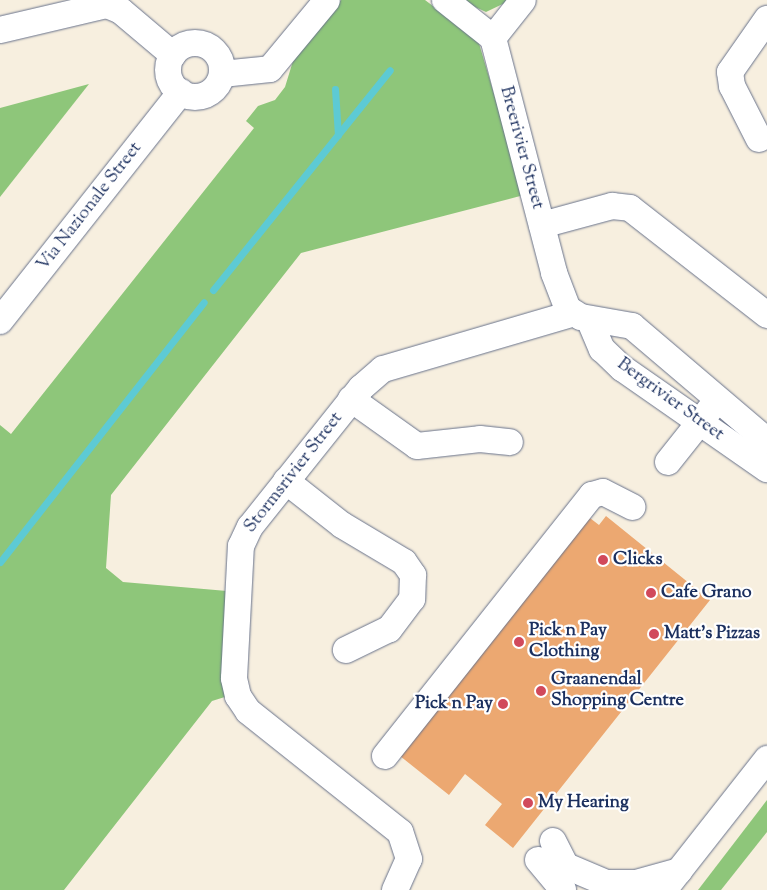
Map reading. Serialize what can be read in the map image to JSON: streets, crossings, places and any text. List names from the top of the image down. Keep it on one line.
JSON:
{"streets":{"street":["Breerivier Street","Via Nazionale Street","Bergrivier Street","Stormsrivier Street"]},"crossings":[["Breerivier Street","Bergrivier Street"],["Breerivier Street","Stormsrivier Street"],["Bergrivier Street","Stormsrivier Street"]],"places":["Clicks","Cafe Grano","Matt's Pizzas","Pick n Pay Clothing","Graanendal Shopping Centre","Pick n Pay","My Hearing"]}
